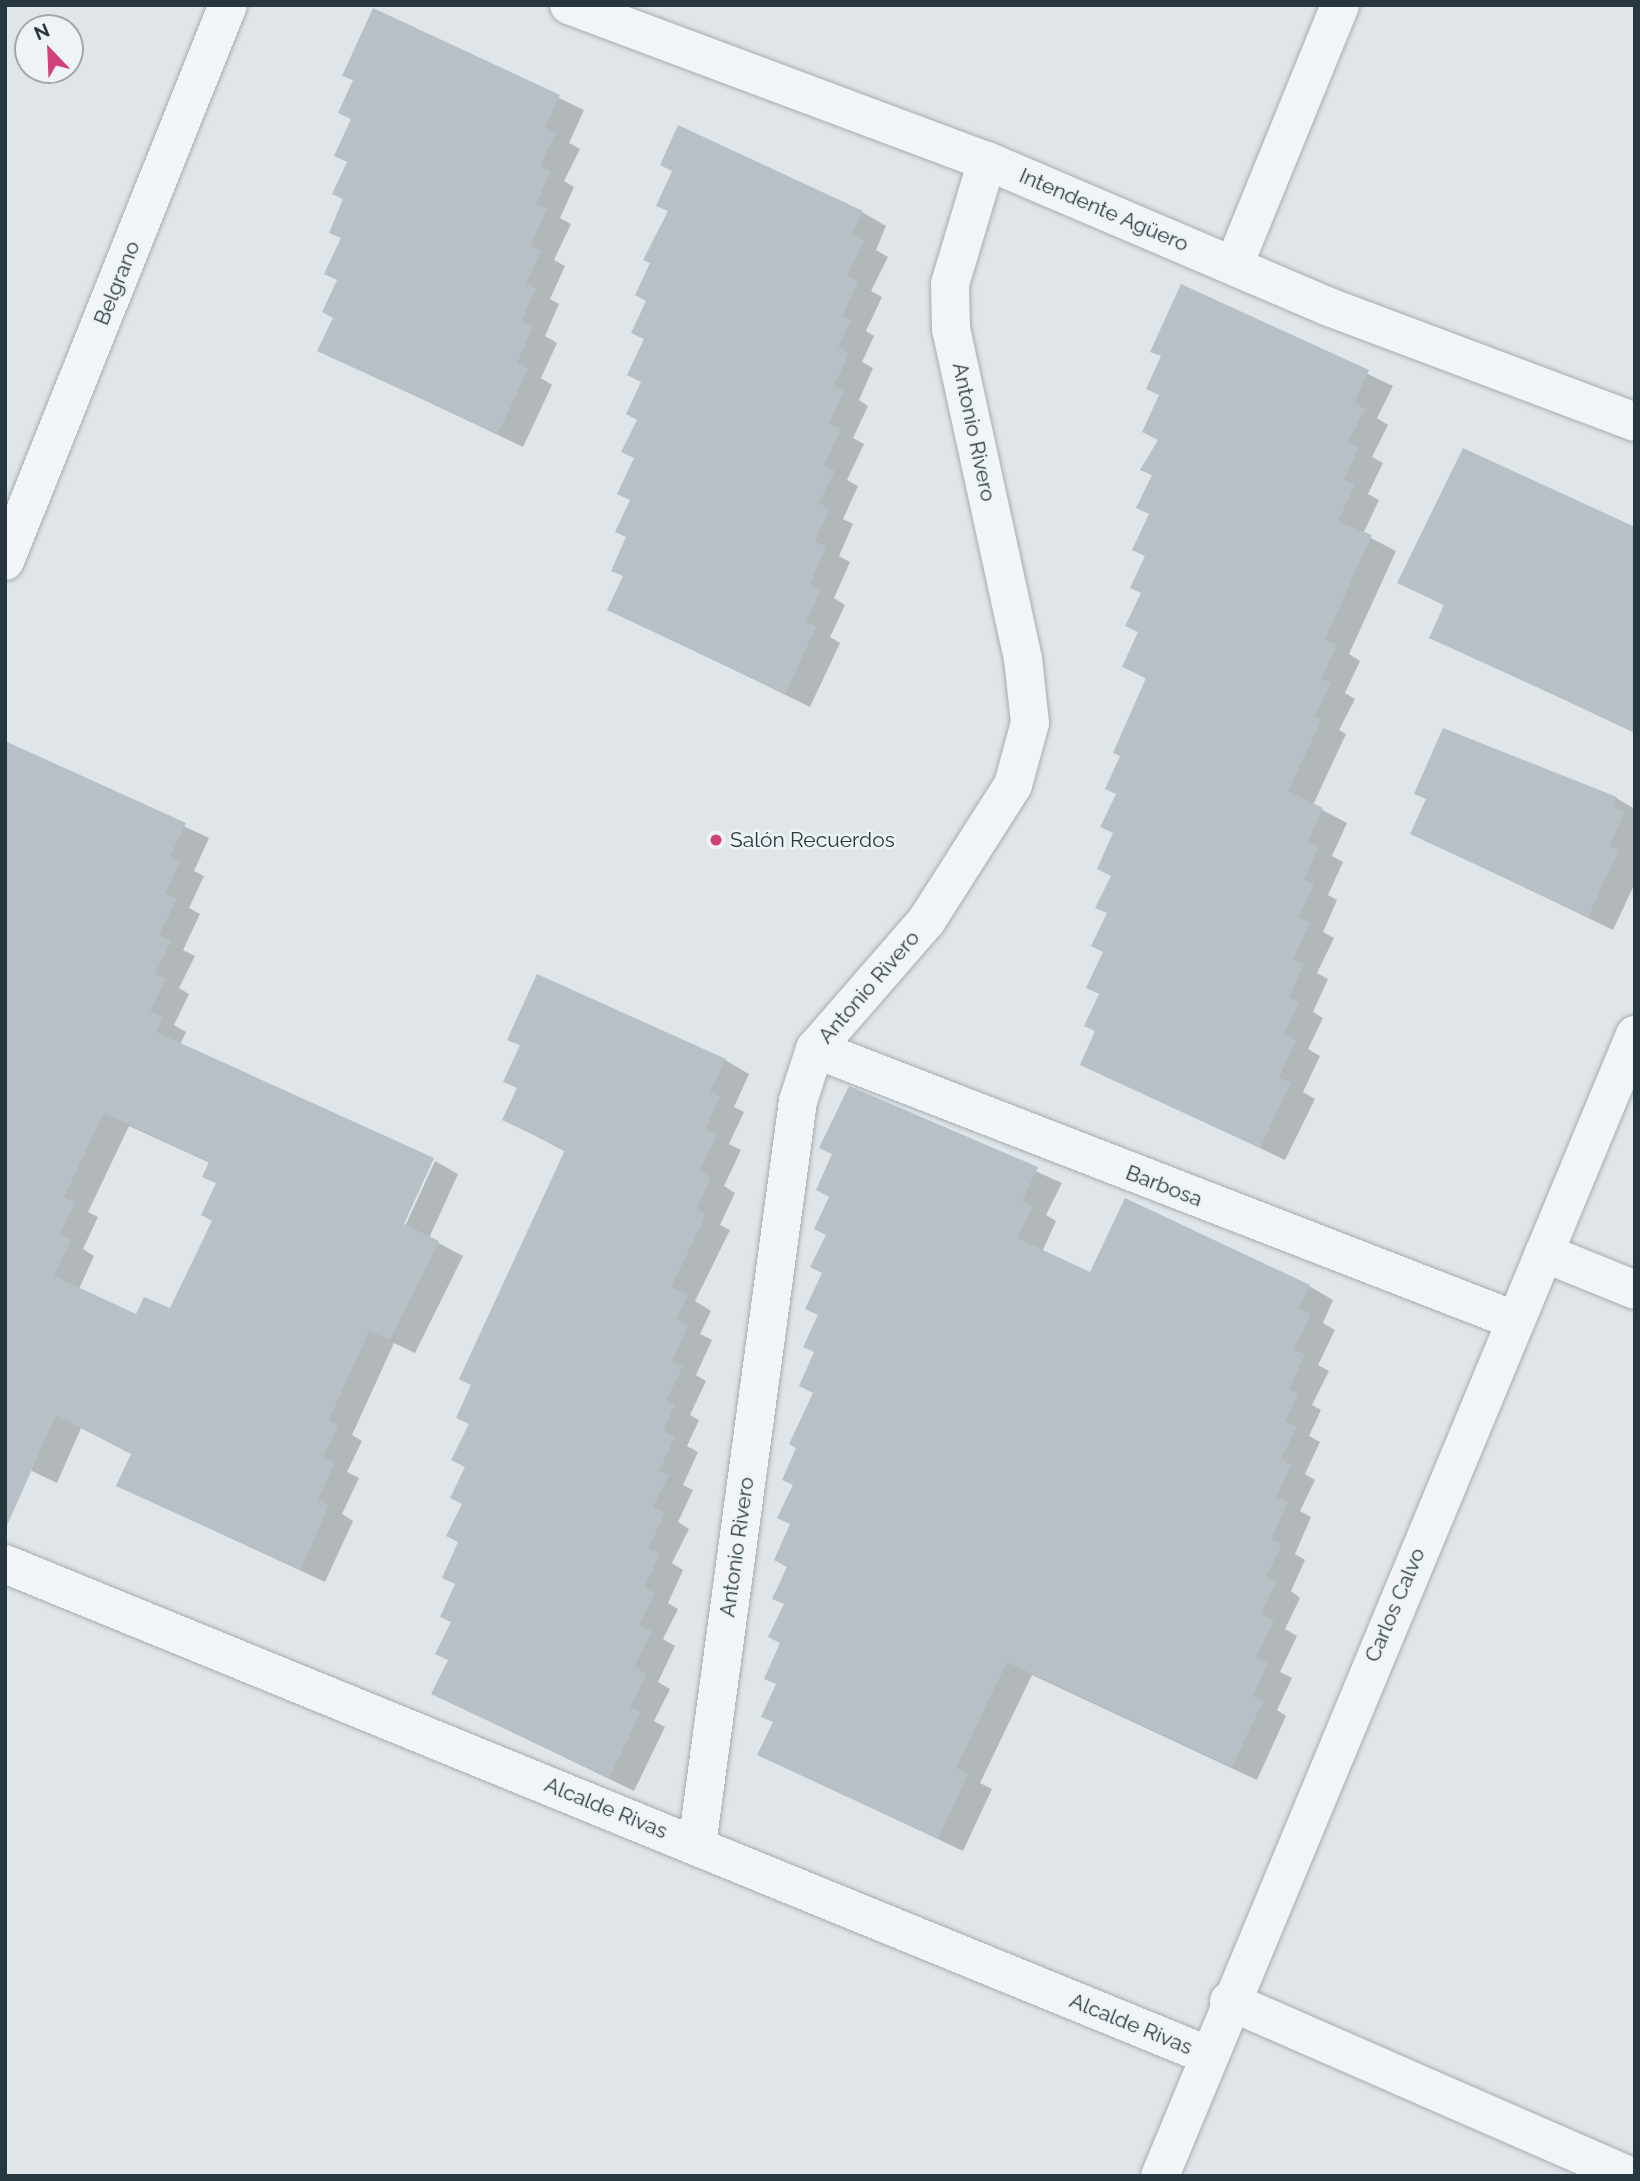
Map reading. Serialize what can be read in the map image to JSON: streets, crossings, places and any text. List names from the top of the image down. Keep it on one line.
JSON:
{"streets":{"street":["Intendente Agüero","Belgrano","Antonio Rivero","Barbosa","Carlos Calvo","Alcalde Rivas"]},"crossings":[["Intendente Agüero","Antonio Rivero"],["Antonio Rivero","Barbosa"],["Antonio Rivero","Alcalde Rivas"],["Barbosa","Carlos Calvo"],["Carlos Calvo","Alcalde Rivas"]],"places":["Salón Recuerdos"],"north":"top left"}
